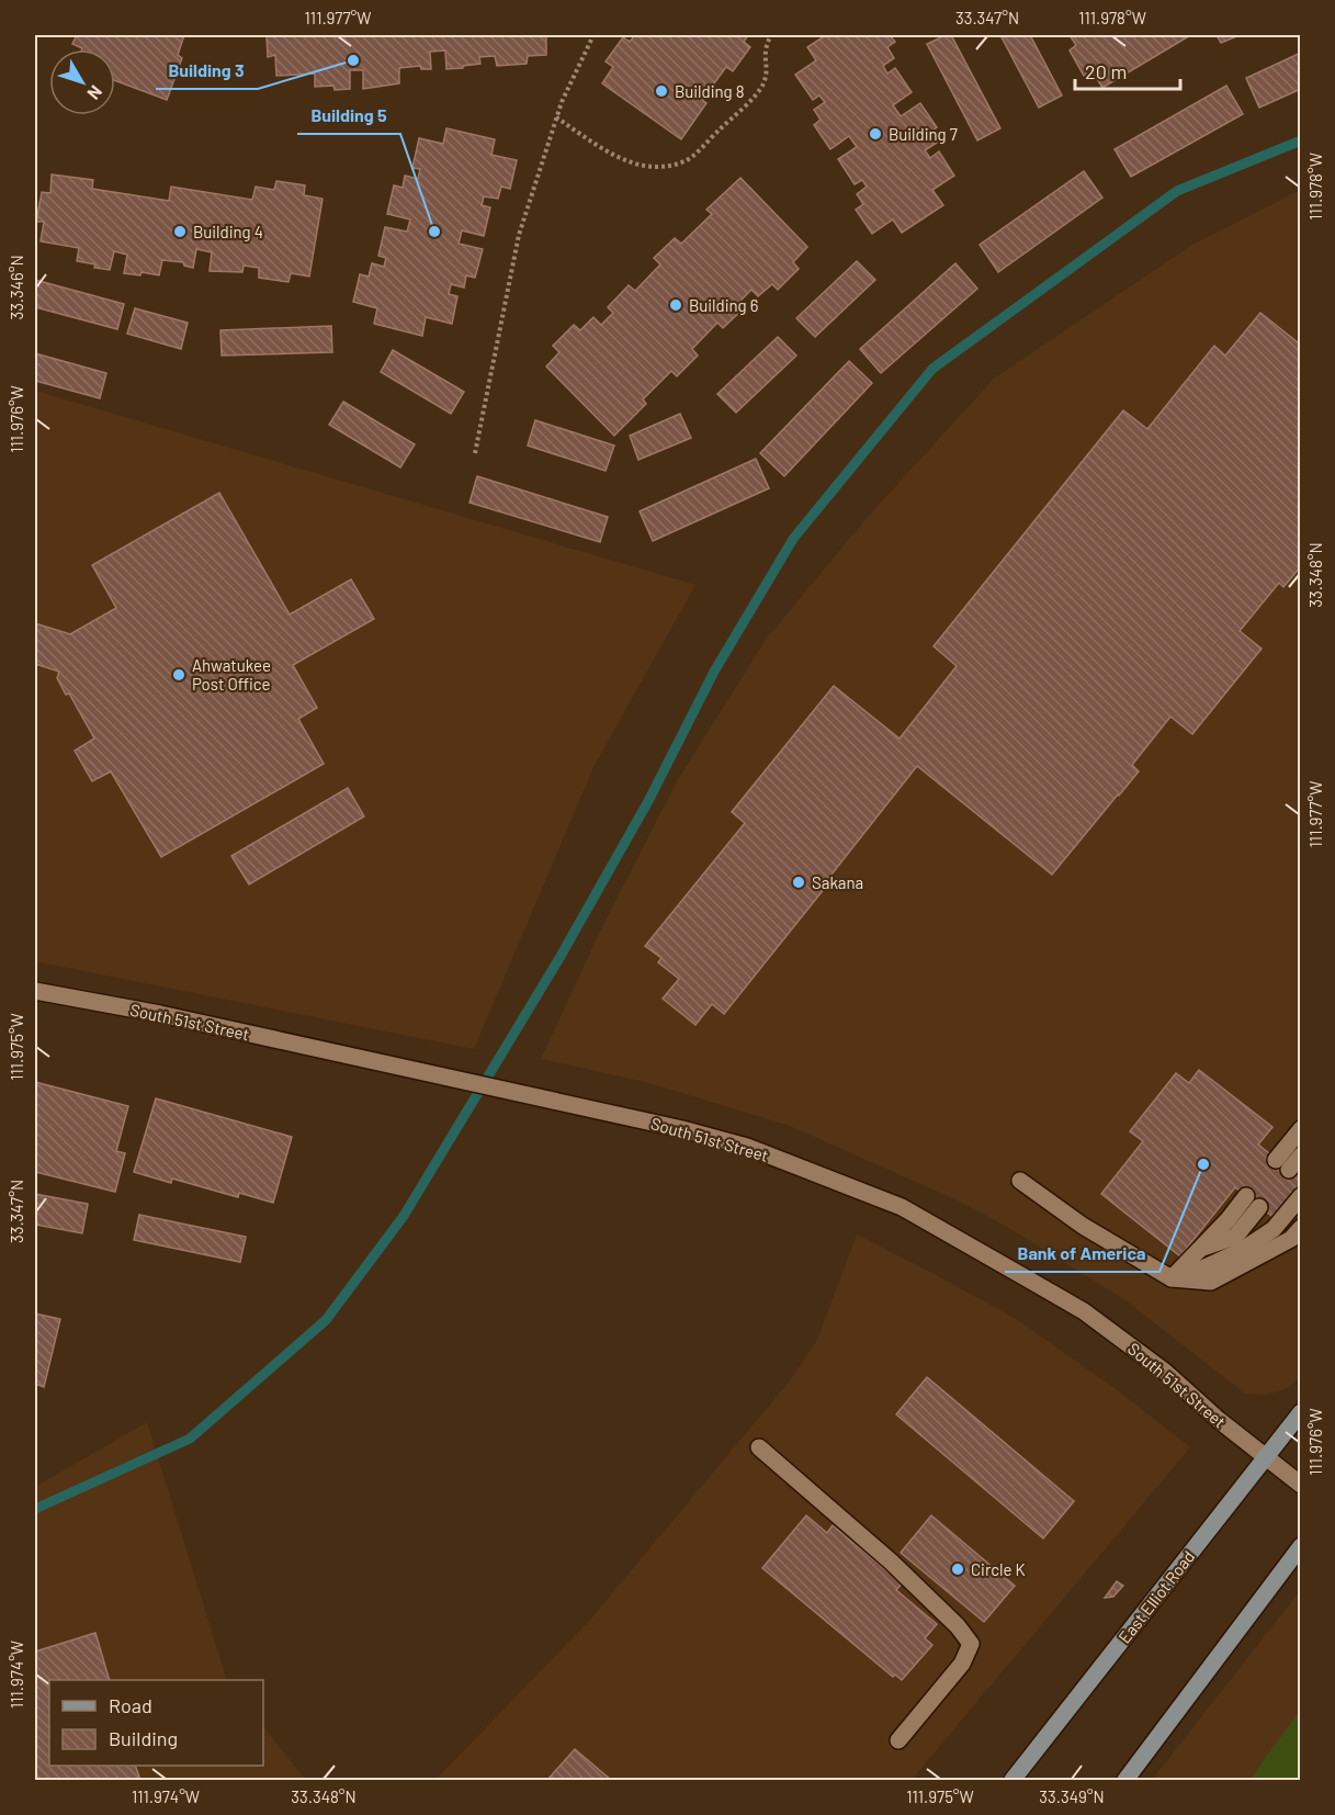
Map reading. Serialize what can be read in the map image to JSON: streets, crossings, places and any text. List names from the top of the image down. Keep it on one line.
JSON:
{"streets":{"main road":["East Elliot Road"],"street":["South 51st Street"]},"crossings":[["South 51st Street","East Elliot Road"]],"places":["Building 3","Building 8","Building 7","Building 4","Building 5","Building 6","Ahwatukee Post Office","Sakana","Bank of America","Circle K"],"legend":["Road","Building"],"scale_bar":"20 m","north":"bottom right","coordinates":["111.977°W","33.347°N","111.978°W","33.346°N","111.976°W","33.348°N","111.975°W","111.974°W","33.349°N"]}
